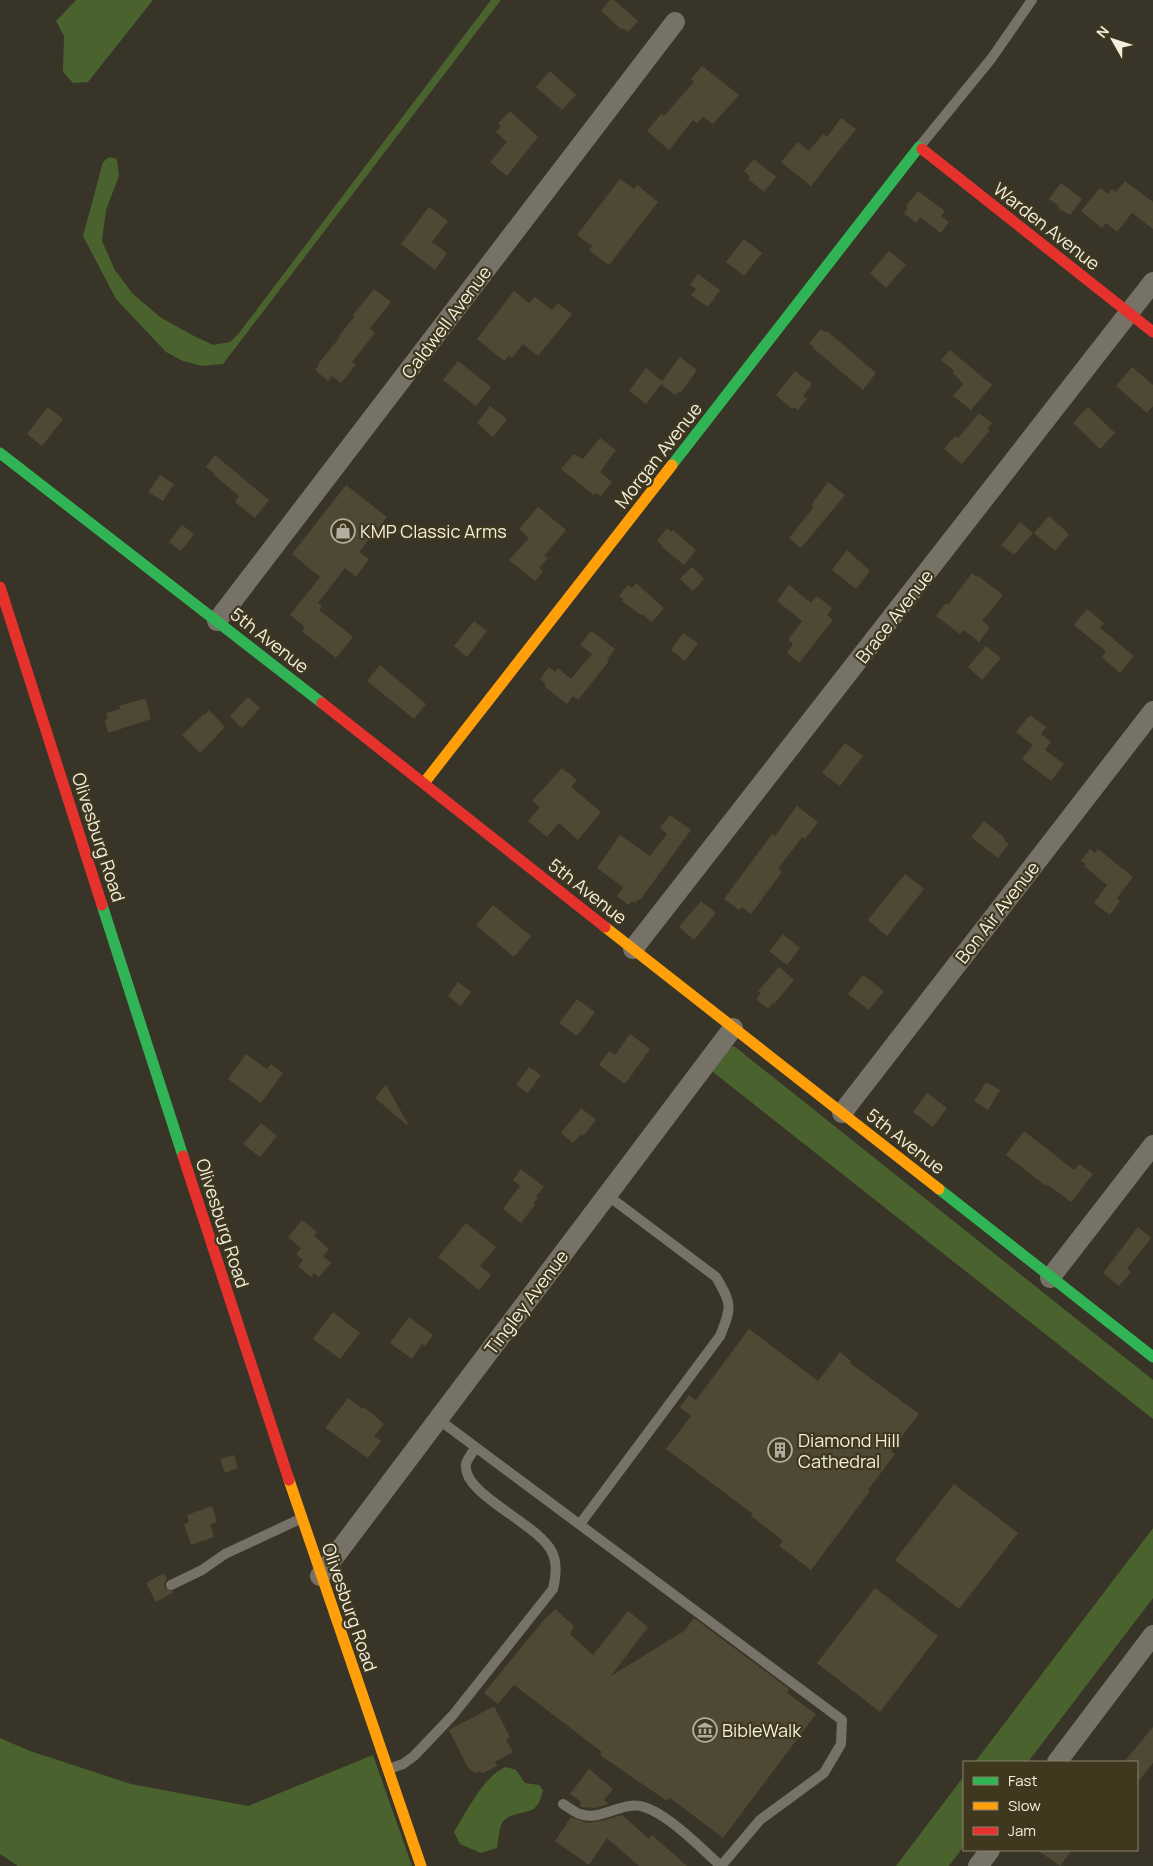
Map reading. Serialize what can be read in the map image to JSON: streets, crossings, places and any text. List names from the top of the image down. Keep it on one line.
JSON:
{"streets":{"street":["Warden Avenue","Caldwell Avenue","Morgan Avenue","Brace Avenue","5th Avenue","Olivesburg Road","Bon Air Avenue","Tingley Avenue"]},"crossings":[["Warden Avenue","Morgan Avenue"],["Warden Avenue","Brace Avenue"],["Caldwell Avenue","5th Avenue"],["Morgan Avenue","5th Avenue"],["Brace Avenue","5th Avenue"],["5th Avenue","Bon Air Avenue"],["5th Avenue","Tingley Avenue"],["Olivesburg Road","Tingley Avenue"]],"places":{"shop":["KMP Classic Arms"],"building":["Diamond Hill Cathedral"],"museum":["BibleWalk"]},"legend":["Fast","Slow","Jam"],"north":"top left"}
